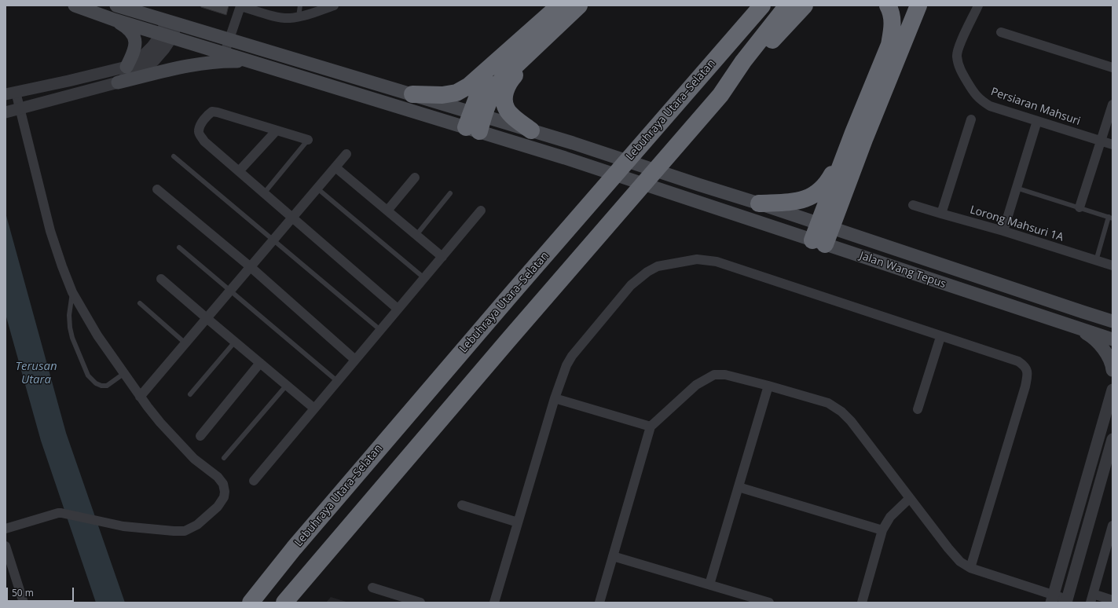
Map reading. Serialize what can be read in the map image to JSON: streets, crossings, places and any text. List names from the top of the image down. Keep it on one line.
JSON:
{"streets":{"highway":["Lebuhraya Utara–Selatan"],"main road":["Jalan Wang Tepus"],"street":["Persiaran Mahsuri","Lorong Mahsuri 1A"]},"water":["Terusan Utara"],"scale_bar":"50 m"}
